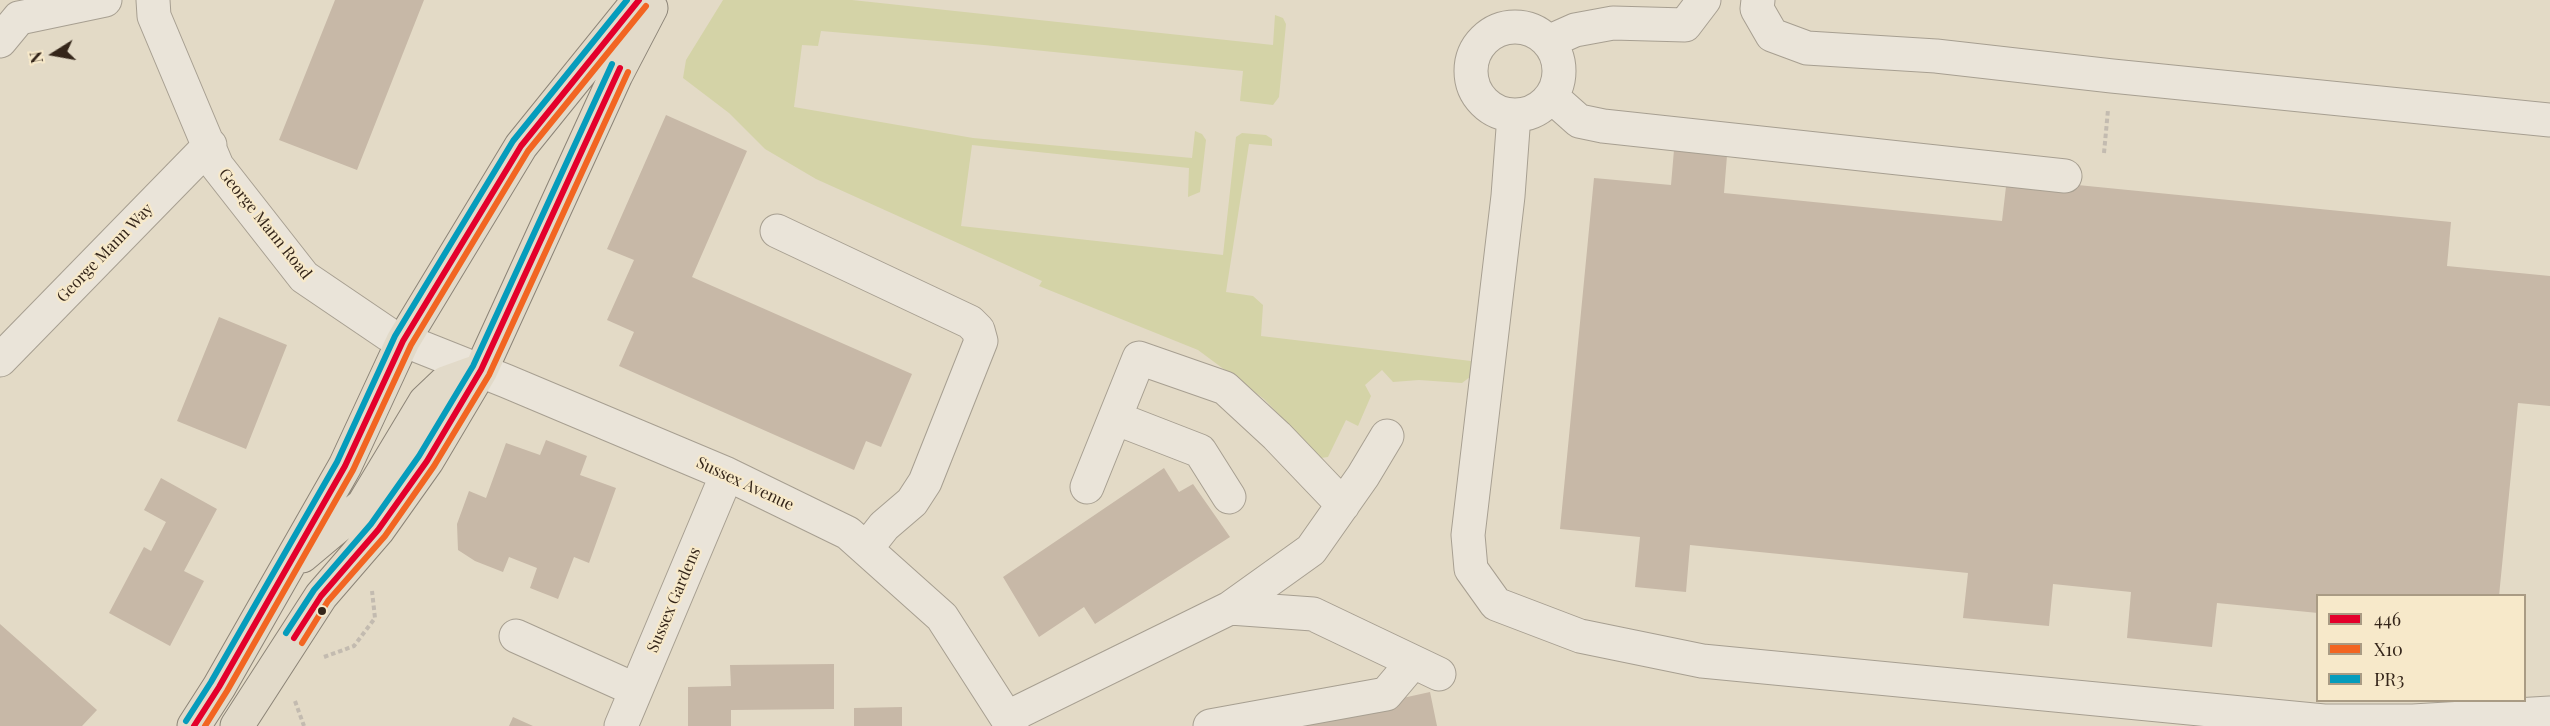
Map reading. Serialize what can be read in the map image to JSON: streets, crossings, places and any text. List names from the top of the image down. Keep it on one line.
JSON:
{"streets":{"street":["George Mann Road","George Mann Way","Sussex Avenue","Sussex Gardens"]},"crossings":[["George Mann Road","George Mann Way"],["George Mann Road","Sussex Avenue"],["Sussex Avenue","Sussex Gardens"]],"lines":["transit line 446","transit line PR3","transit line X10"],"legend":["446","X10","PR3"],"north":"left"}
